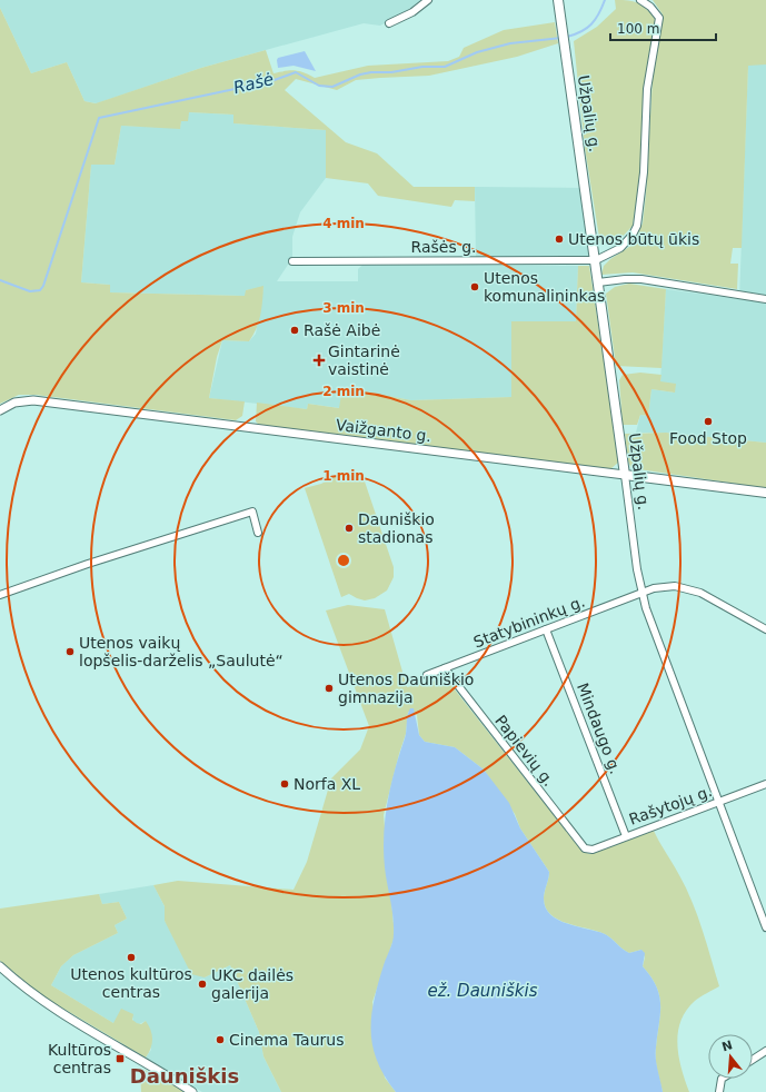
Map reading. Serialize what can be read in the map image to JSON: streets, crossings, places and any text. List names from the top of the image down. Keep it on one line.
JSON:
{"streets":{"main road":["Užpalių g.","Vaižganto g."],"street":["Rašės g.","Statybininkų g.","Mindaugo g.","Papievių g.","Rašytojų g."]},"crossings":[["Užpalių g.","Rašės g."],["Užpalių g.","Vaižganto g."],["Užpalių g.","Statybininkų g."],["Užpalių g.","Rašytojų g."],["Statybininkų g.","Mindaugo g."],["Statybininkų g.","Papievių g."],["Mindaugo g.","Rašytojų g."],["Papievių g.","Rašytojų g."]],"districts":["Dauniškis"],"water":["Rašė","ež. Dauniškis"],"places":{"other":["Utenos būtų ūkis","Utenos komunalininkas","Rašė Aibė","Food Stop","Dauniškio stadionas","Utenos vaikų lopšelis-darželis „Saulutė“","Utenos Dauniškio gimnazija","Norfa XL","Utenos kultūros centras","UKC dailės galerija","Cinema Taurus"],"health":["Gintarinė vaistinė"],"transit":["Kultūros centras"]},"scale_bar":"100 m","north":"top","rings":["4 min","3 min","2 min","1 min"]}
